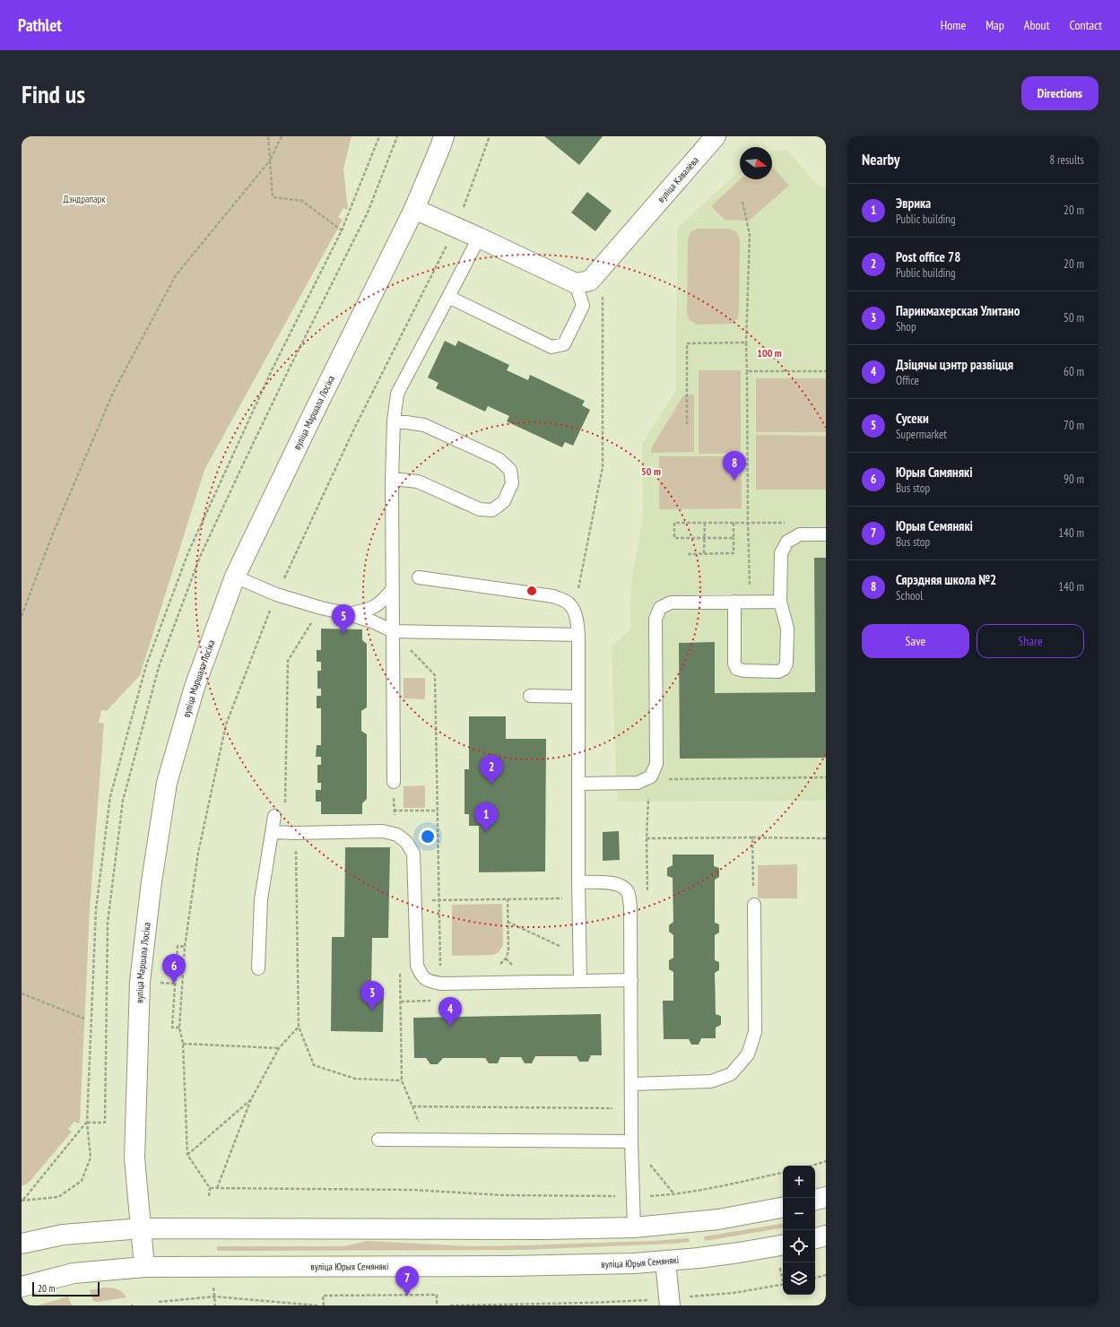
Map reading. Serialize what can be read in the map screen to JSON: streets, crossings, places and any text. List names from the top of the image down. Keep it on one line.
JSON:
{"streets":{"main road":["вуліца Кавалёва","вуліца Маршала Лосіка","вуліца Юрыя Семянякі"]},"crossings":[["вуліца Маршала Лосіка","вуліца Юрыя Семянякі"]],"parks":["Дэндрапарк"],"scale_bar":"20 m","north":"right","page":{"header":"Pathlet","nav":["Home","Map","About","Contact"],"buttons":["Directions",["Save","Share"]],"title":"Find us","heading":["Nearby","8 results"],"list":[{"mark":"1","name":"Эврика","note":"Public building","value":"20 m"},{"mark":"2","name":"Post office 78","note":"Public building","value":"20 m"},{"mark":"3","name":"Парикмахерская Улитано","note":"Shop","value":"50 m"},{"mark":"4","name":"Дзіцячы цэнтр развіцця","note":"Office","value":"60 m"},{"mark":"5","name":"Сусеки","note":"Supermarket","value":"70 m"},{"mark":"6","name":"Юрыя Сямянякі","note":"Bus stop","value":"90 m"},{"mark":"7","name":"Юрыя Семянякі","note":"Bus stop","value":"140 m"},{"mark":"8","name":"Сярэдняя школа №2","note":"School","value":"140 m"}],"pins":["8","5","2","1","6","3","4","7"],"map_buttons":["+","−"],"scale":"20 m"},"rings":["100 m","50 m"]}
